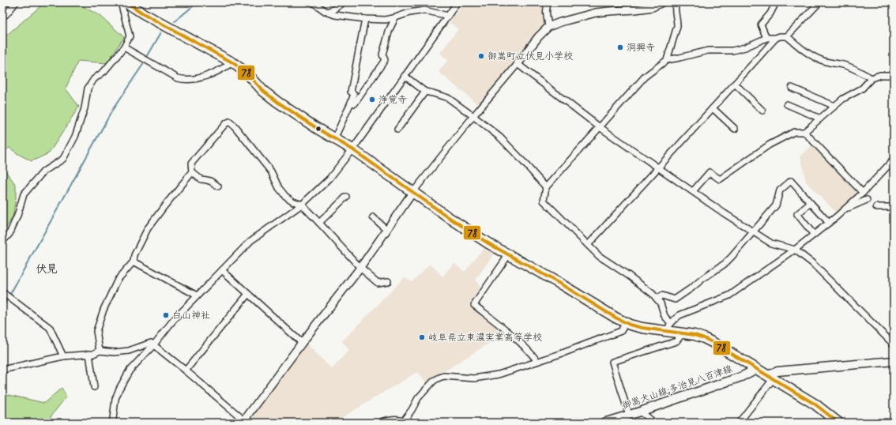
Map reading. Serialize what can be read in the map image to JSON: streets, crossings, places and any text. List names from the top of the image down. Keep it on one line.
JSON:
{"streets":{"main road":["御嵩犬山線;多治見八百津線"]},"districts":["伏見"],"places":["洞興寺","御嵩町立伏見小学校","浄覚寺","白山神社","岐阜県立東濃実業高等学校"],"lines":["transit line 78"]}
